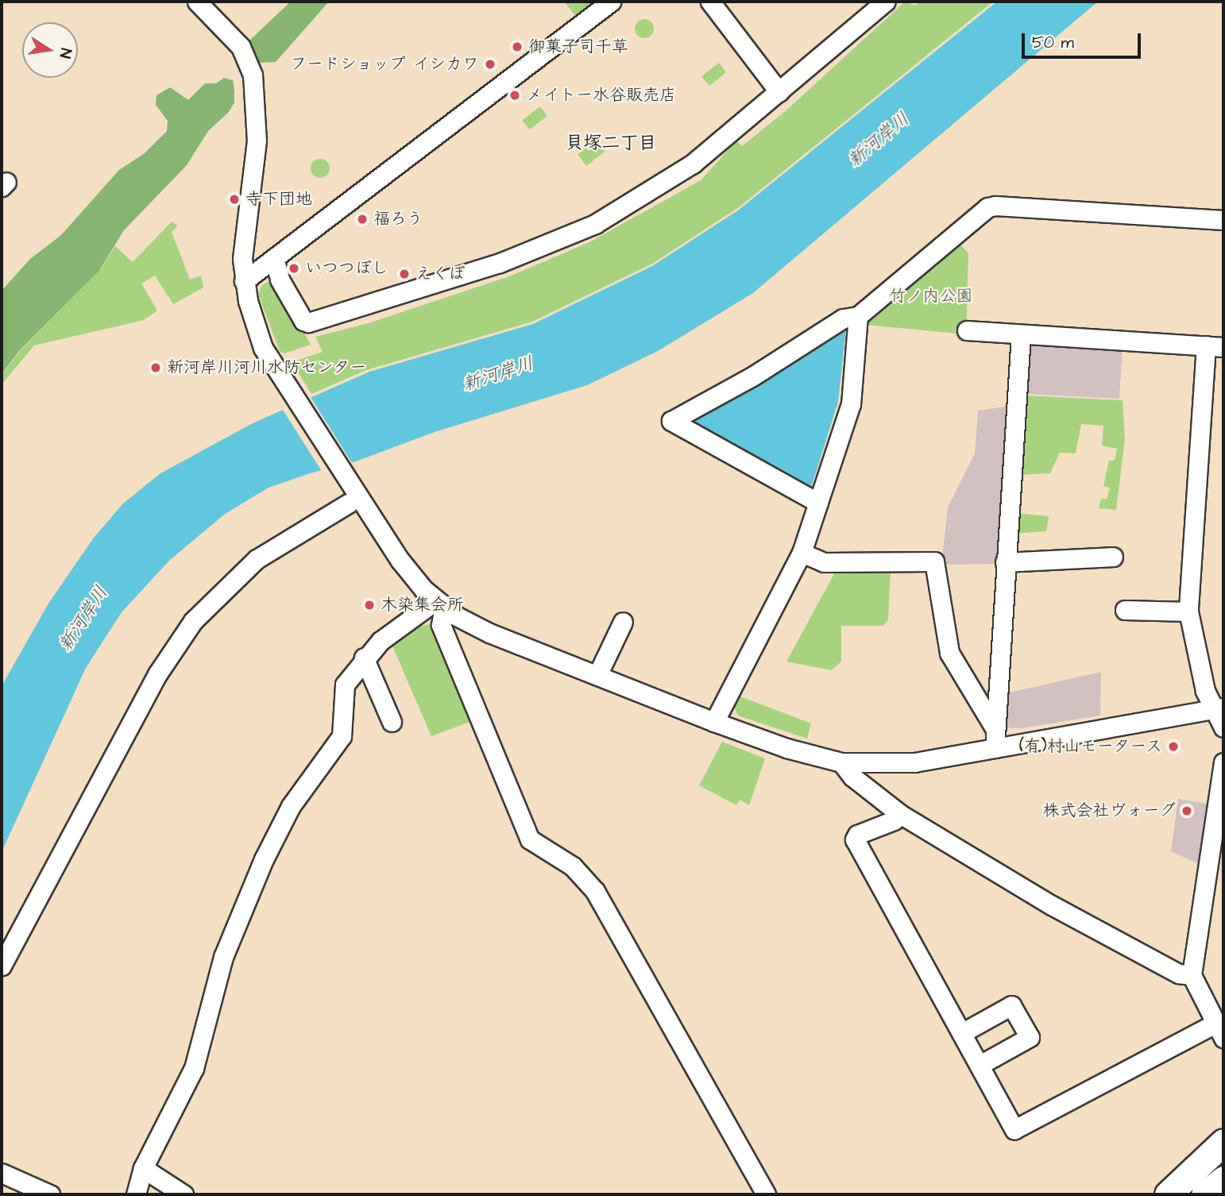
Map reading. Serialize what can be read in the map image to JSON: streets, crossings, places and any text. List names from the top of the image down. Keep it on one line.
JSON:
{"districts":["貝塚二丁目"],"water":["新河岸川"],"parks":["竹ノ内公園"],"places":["御菓子司千草","フードショップ イシカワ","メイトー水谷販売店","寺下団地","福ろう","いつつぼし","えくぼ","新河岸川河川水防センター","木染集会所","(有)村山モータース","株式会社ヴォーグ"],"scale_bar":"50 m","north":"right"}
